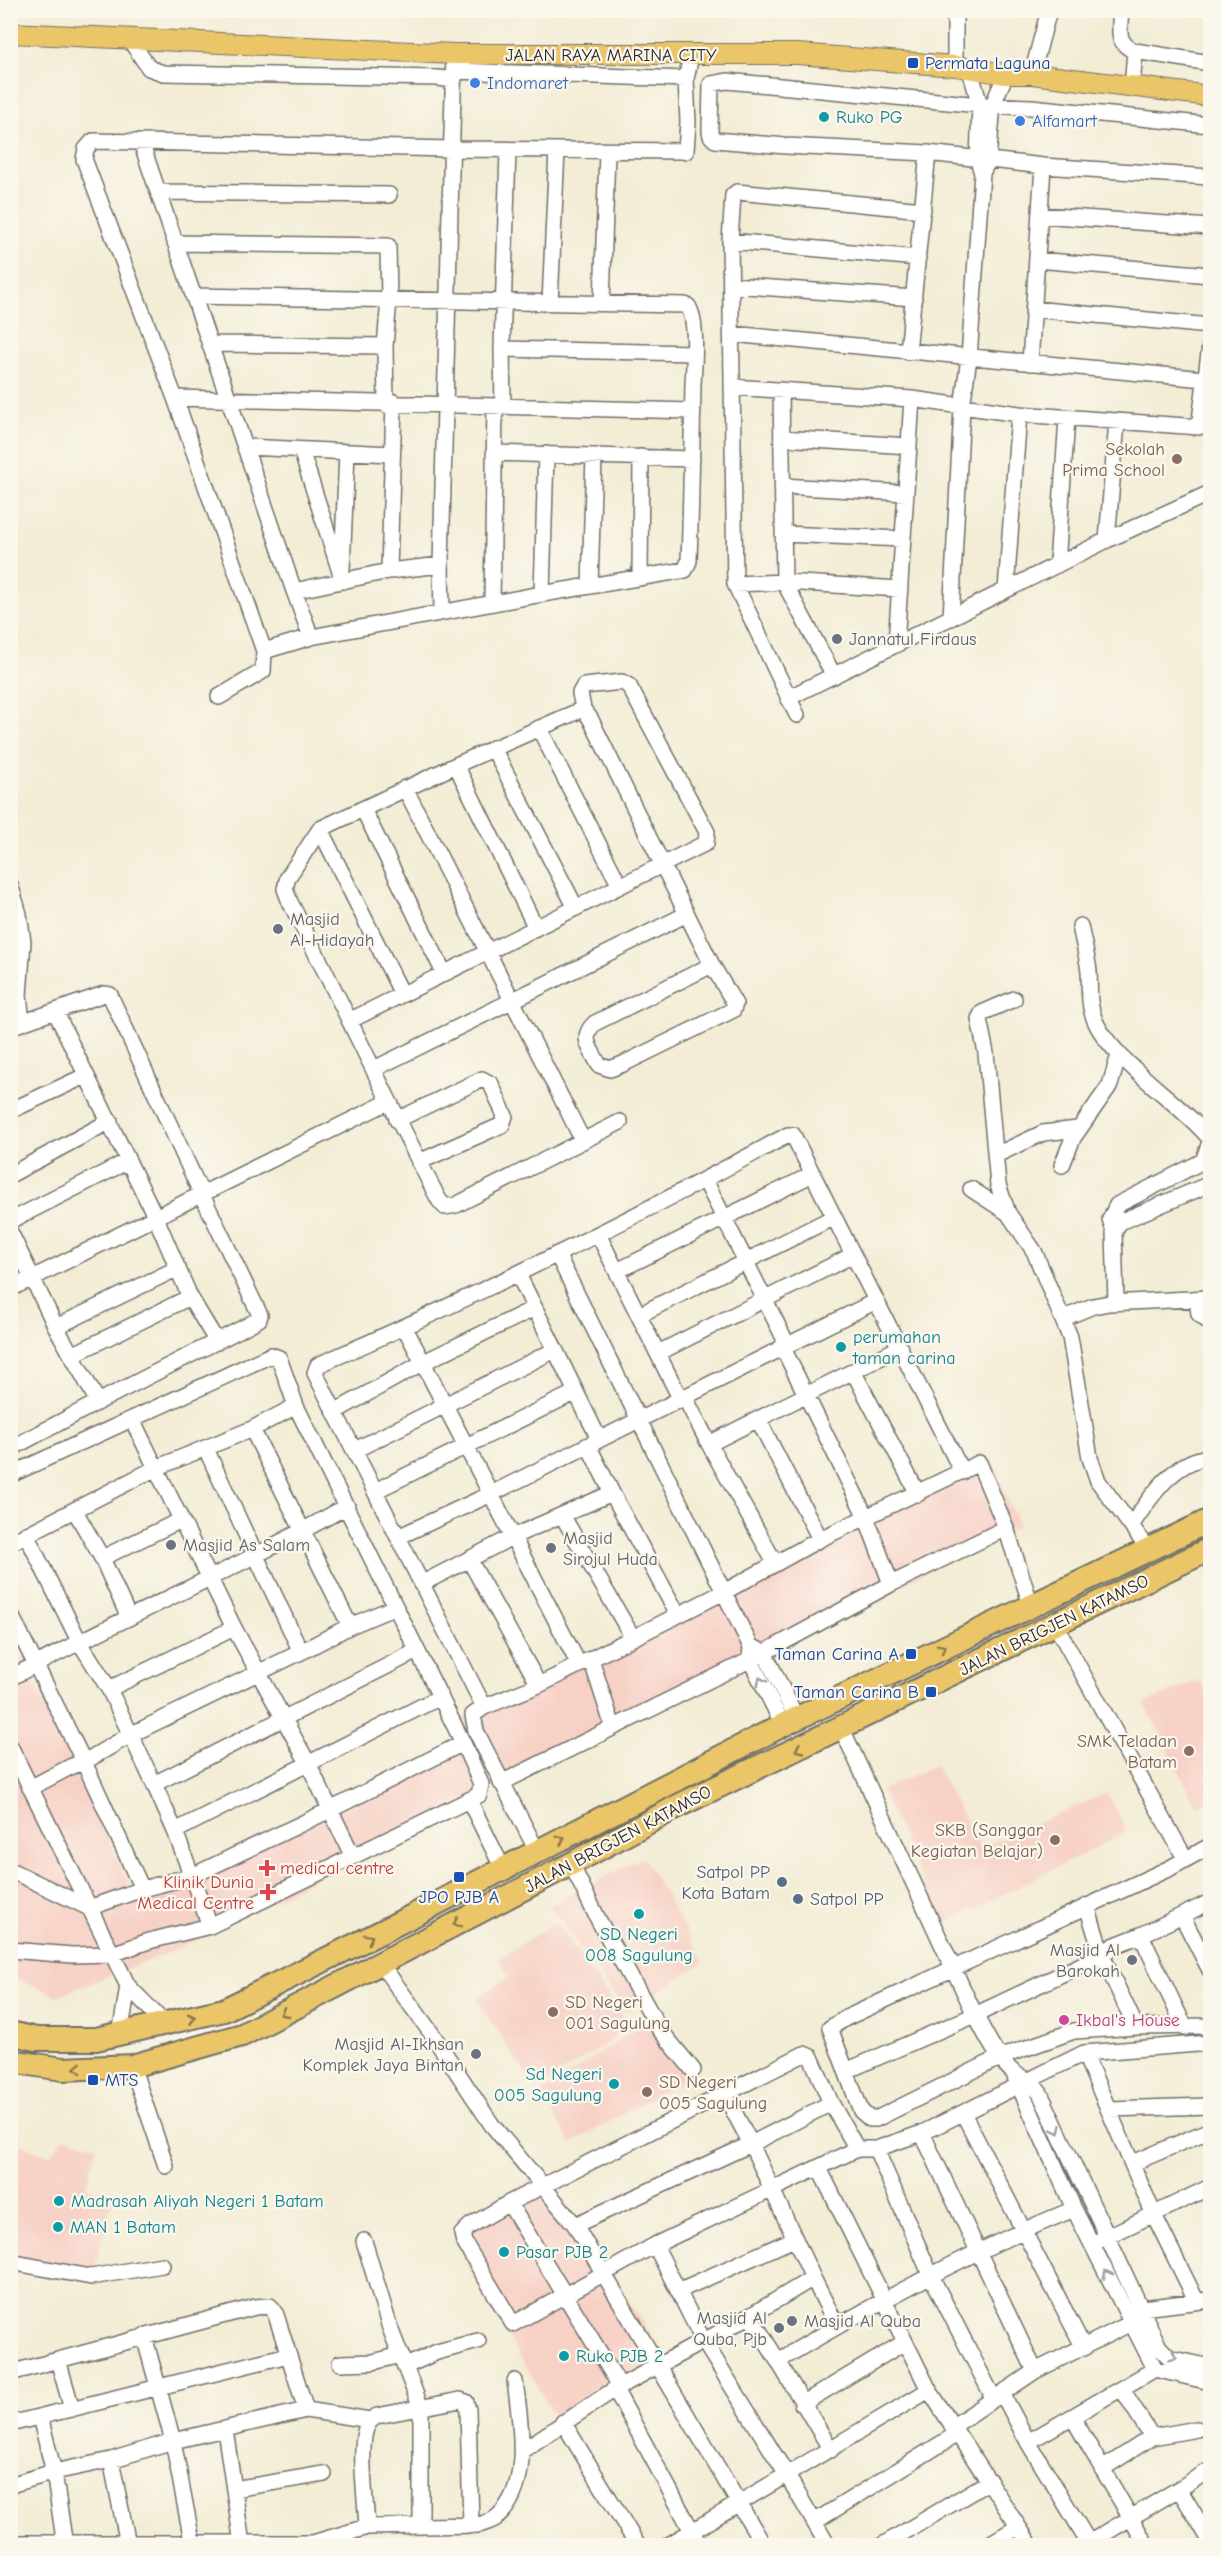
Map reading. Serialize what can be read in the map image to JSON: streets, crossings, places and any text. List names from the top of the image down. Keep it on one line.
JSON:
{"streets":{"highway":["JALAN BRIGJEN KATAMSO"],"main road":["JALAN RAYA MARINA CITY"]},"places":{"transit":["Permata Laguna","Taman Carina A","Taman Carina B","JPO PJB A","MTS"],"other":["Indomaret","Ruko PG","Alfamart","Sekolah Prima School","Jannatul Firdaus","Masjid Al-Hidayah","perumahan taman carina","Masjid As Salam","Masjid Sirojul Huda","SMK Teladan Batam","SKB (Sanggar Kegiatan Belajar)","Satpol PP Kota Batam","Satpol PP","SD Negeri 008 Sagulung","Masjid Al Barokah","SD Negeri 001 Sagulung","Ikbal's House","Masjid Al-Ikhsan Komplek Jaya Bintan","Sd Negeri 005 Sagulung","SD Negeri 005 Sagulung","Madrasah Aliyah Negeri 1 Batam","MAN 1 Batam","Pasar PJB 2","Masjid Al Quba","Masjid Al Quba, Pjb","Ruko PJB 2"],"health":["medical centre","Klinik Dunia Medical Centre"]}}
